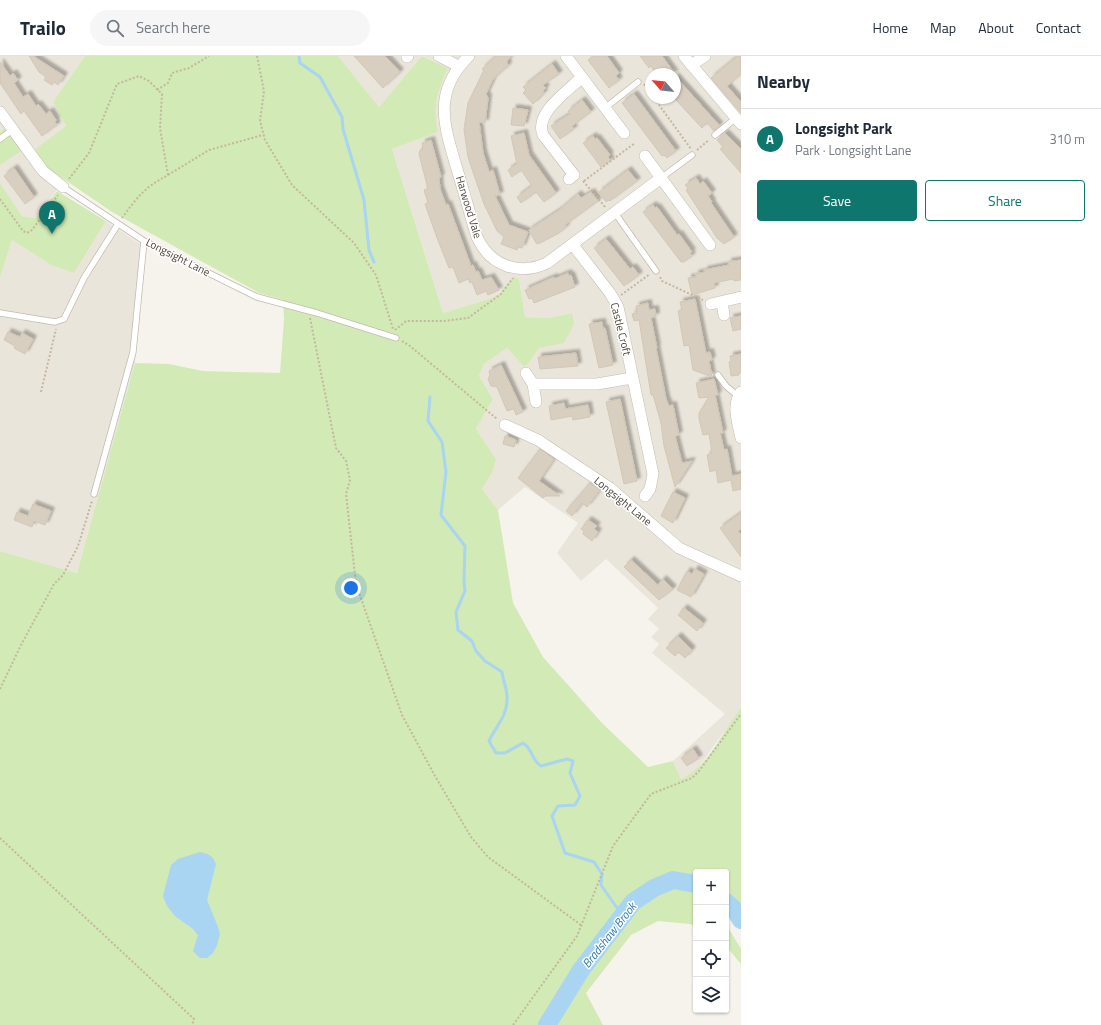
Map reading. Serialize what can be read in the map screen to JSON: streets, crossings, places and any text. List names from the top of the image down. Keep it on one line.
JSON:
{"streets":{"street":["Harwood Vale","Longsight Lane","Castle Croft"]},"crossings":[["Harwood Vale","Castle Croft"]],"water":["Bradshaw Brook"],"north":"top left","page":{"header":"Trailo","search":"Search here","nav":["Home","Map","About","Contact"],"heading":"Nearby","list":[{"mark":"A","name":"Longsight Park","note":"Park · Longsight Lane","value":"310 m"}],"buttons":["Save","Share"],"pins":"A","map_buttons":["+","−"]}}
